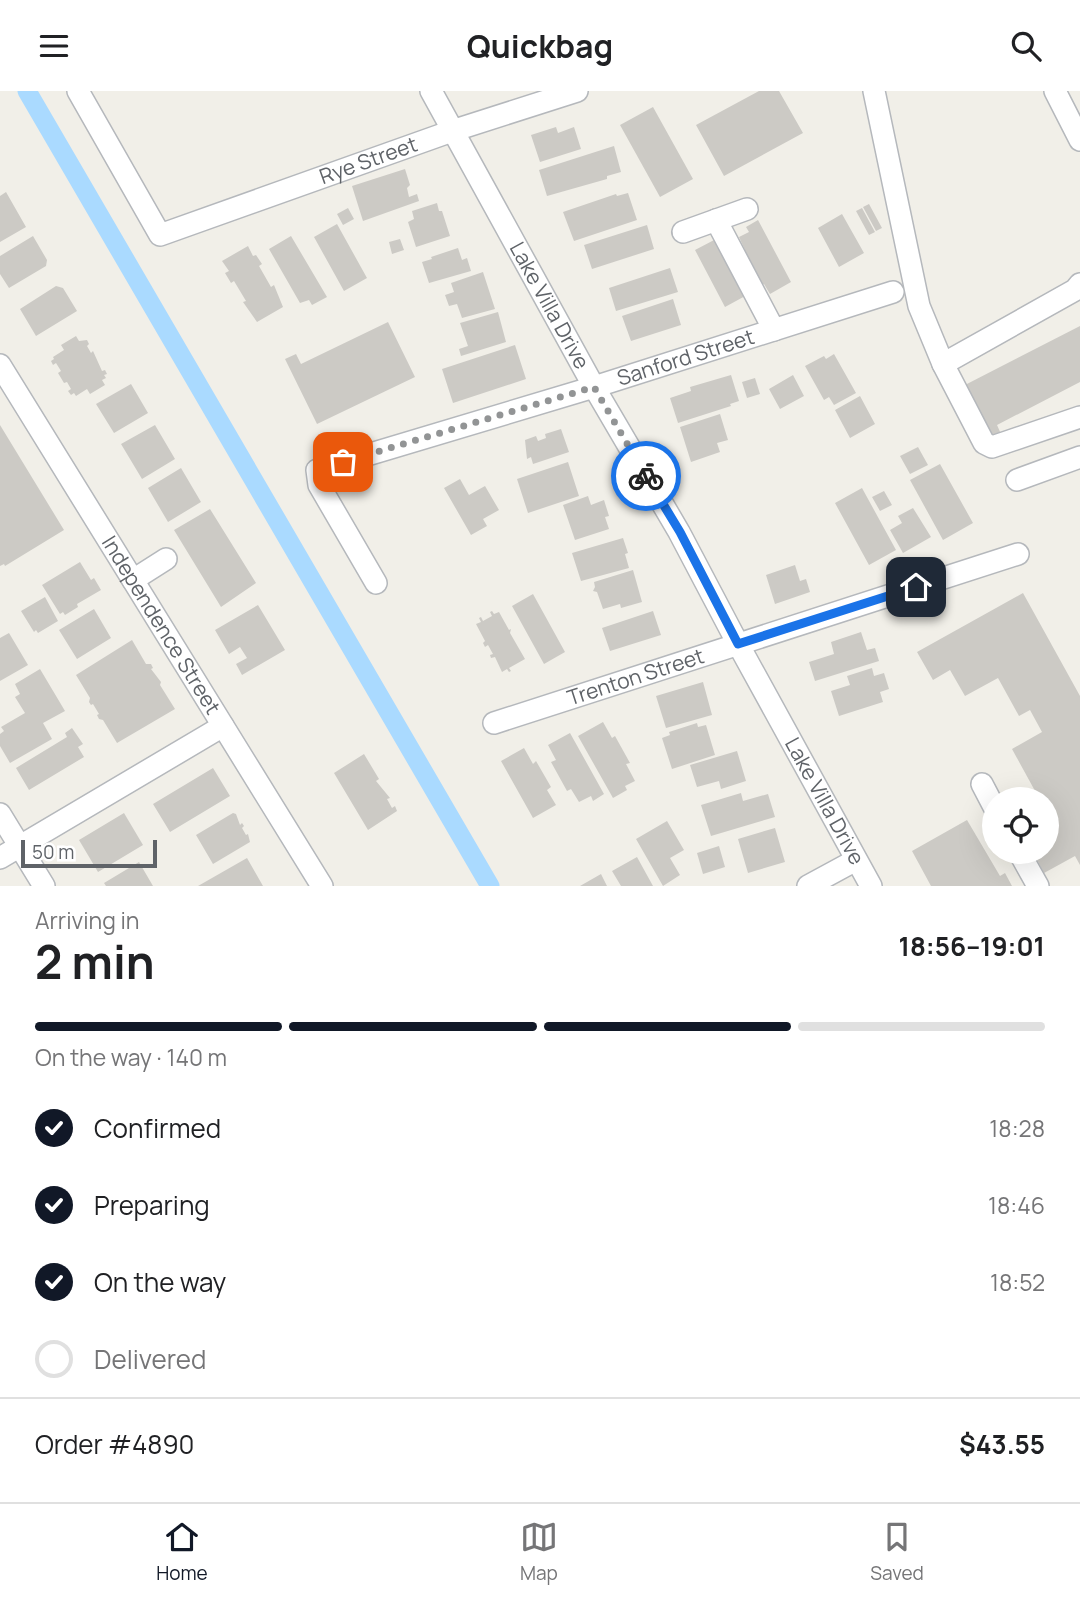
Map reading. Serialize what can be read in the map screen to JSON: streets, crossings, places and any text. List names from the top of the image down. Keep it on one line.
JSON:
{"streets":{"street":["Rye Street","Lake Villa Drive","Sanford Street","Independence Street","Trenton Street"]},"crossings":[["Rye Street","Lake Villa Drive"],["Lake Villa Drive","Sanford Street"],["Lake Villa Drive","Trenton Street"]],"scale_bar":"50 m","page":{"header":"Quickbag","scale":"50 m","heading":["2 min","Arriving in","18:56–19:01"],"panel":["Order #4890","$43.55"],"bar":"On the way · 140 m","list":[["Confirmed","18:28"],["Preparing","18:46"],["On the way","18:52"],"Delivered"],"tabs":["Home","Map","Saved"]}}
